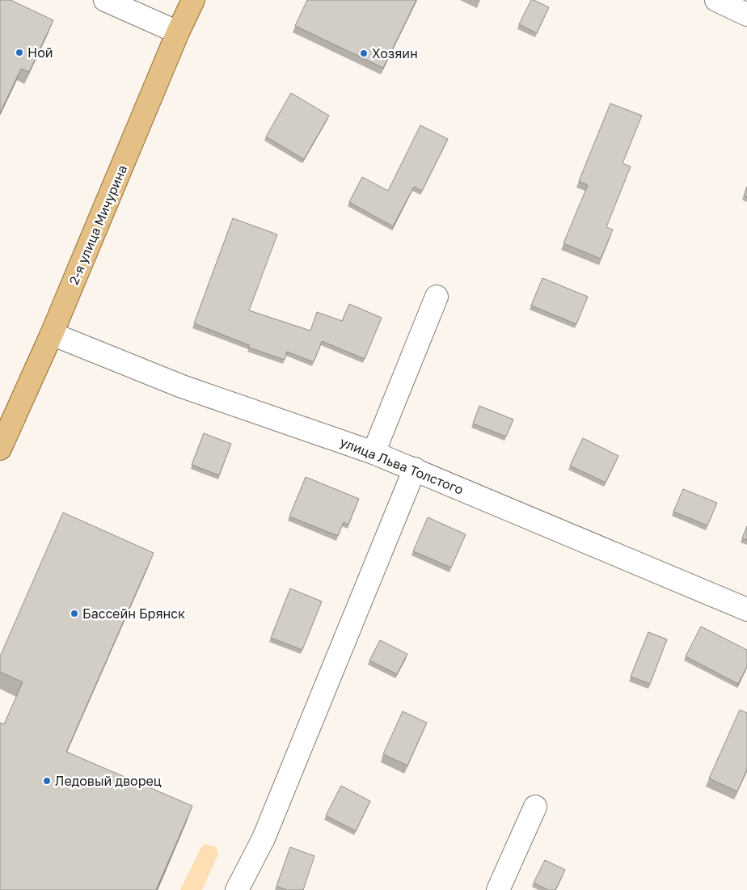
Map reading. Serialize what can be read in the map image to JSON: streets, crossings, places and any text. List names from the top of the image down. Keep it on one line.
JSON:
{"streets":{"main road":["2-я улица Мичурина"],"street":["улица Льва Толстого"]},"crossings":[["2-я улица Мичурина","улица Льва Толстого"]],"places":["Ной","Хозяин","Бассейн Брянск","Ледовый дворец"]}
